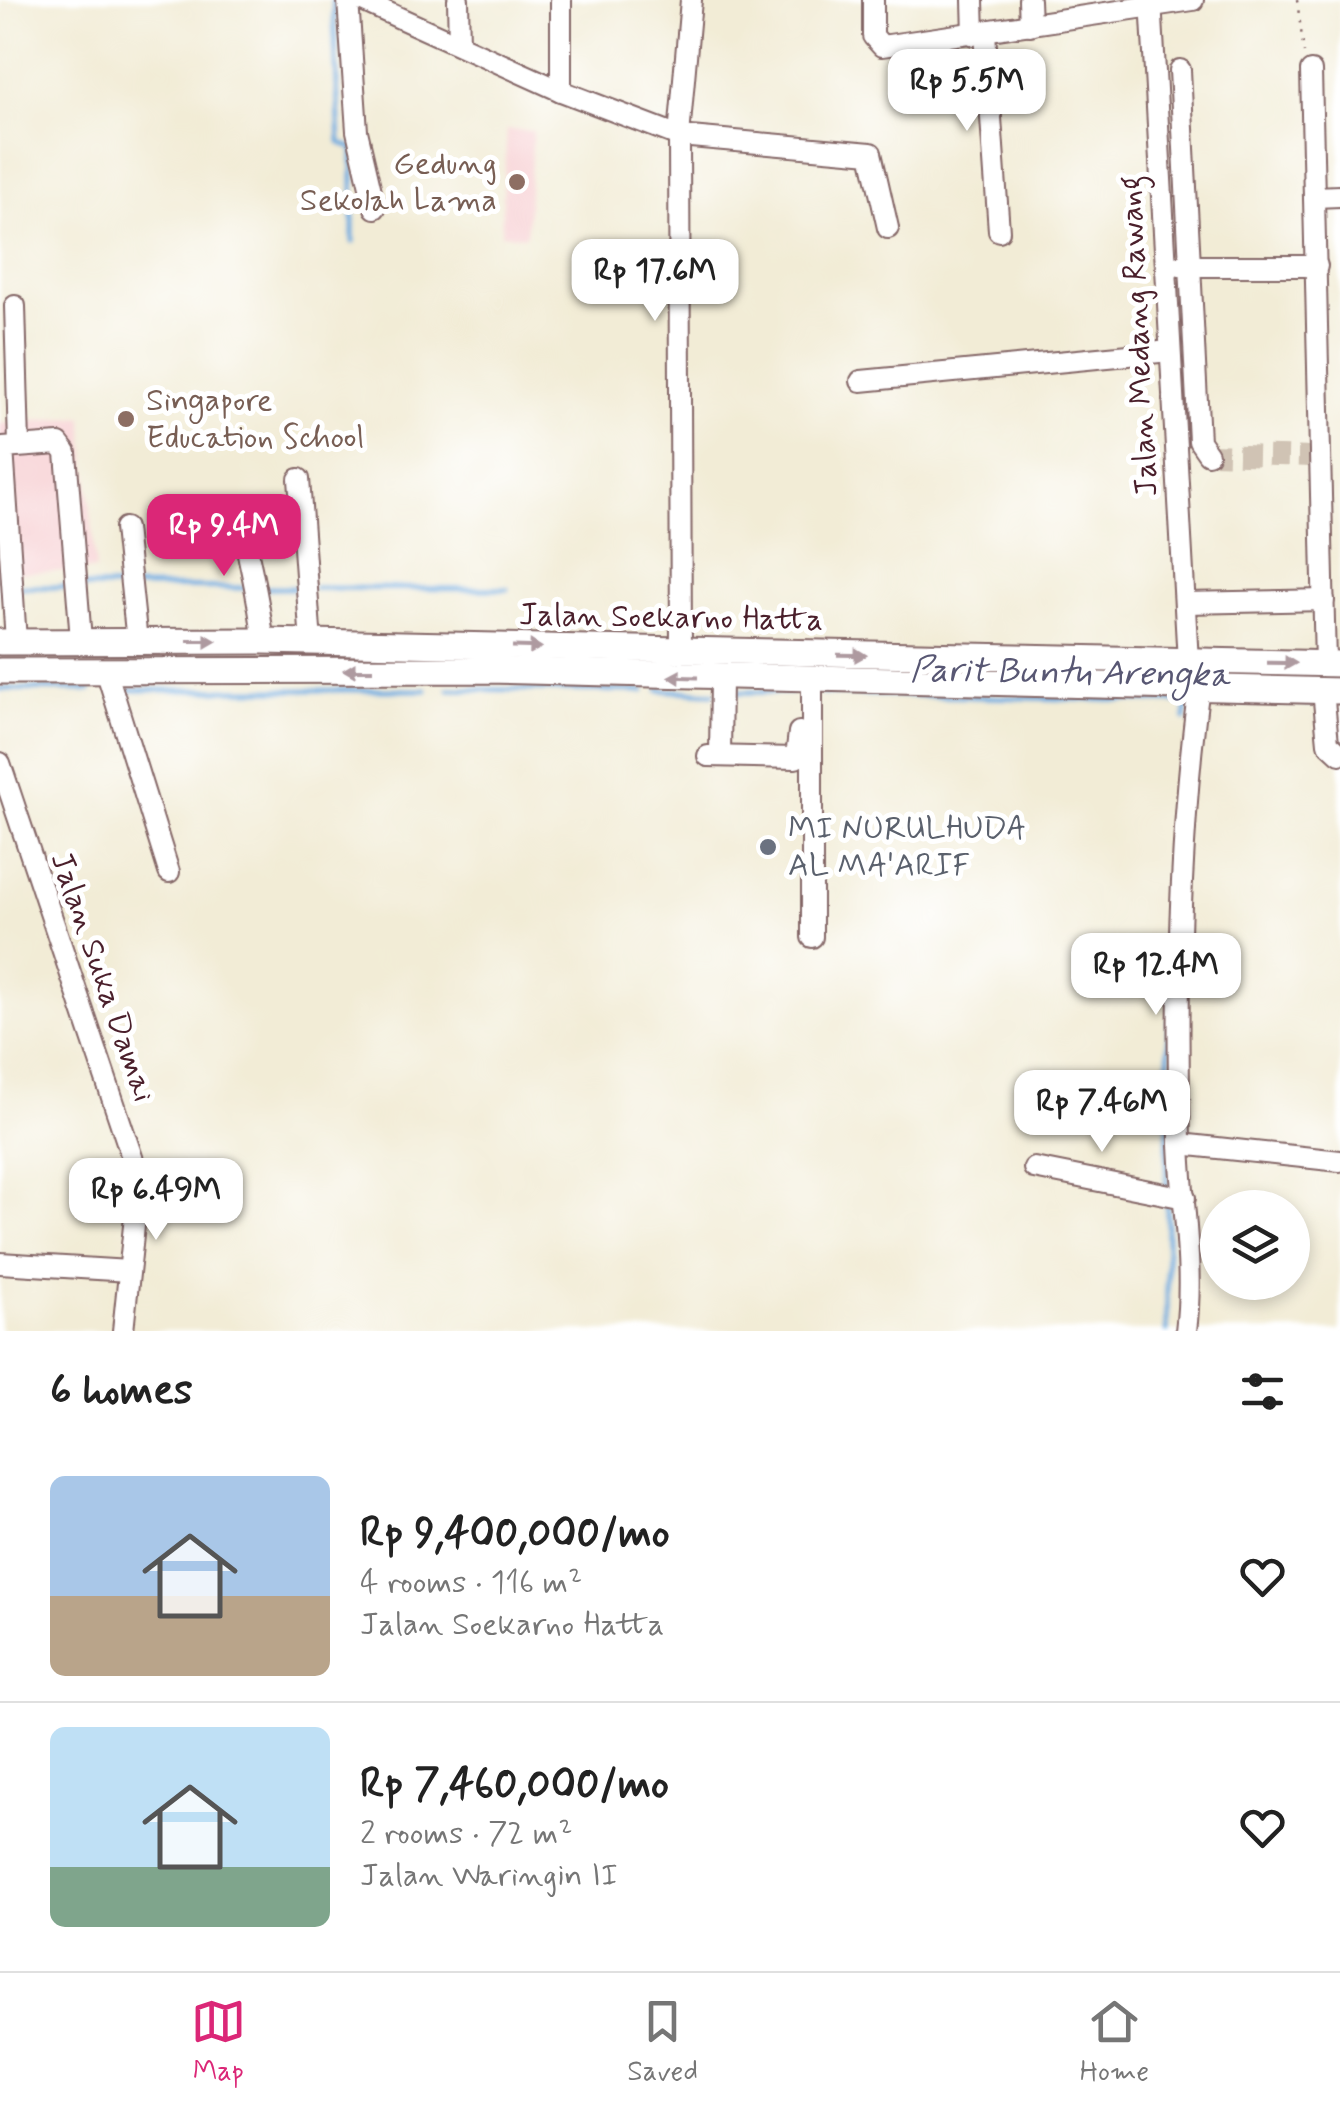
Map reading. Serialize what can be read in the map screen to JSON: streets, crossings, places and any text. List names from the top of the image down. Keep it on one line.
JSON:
{"streets":{"main road":["Jalan Soekarno Hatta"],"street":["Jalan Medang Rawang","Jalan Suka Damai"]},"crossings":[["Jalan Medang Rawang","Jalan Soekarno Hatta"]],"water":["Parit Buntu Arengka"],"places":["Gedung Sekolah Lama","Singapore Education School","MI NURULHUDA AL MA'ARIF"],"page":{"price":["Rp 5.5M","Rp 17.6M","Rp 9.4M","Rp 12.4M","Rp 7.46M","Rp 6.49M"],"heading":"6 homes","list":[{"name":"Rp 9,400,000/mo","note":"4 rooms · 116 m² · Jalan Soekarno Hatta"},{"name":"Rp 7,460,000/mo","note":"2 rooms · 72 m² · Jalan Waringin II"}],"tabs":["Map","Saved","Home"]}}
